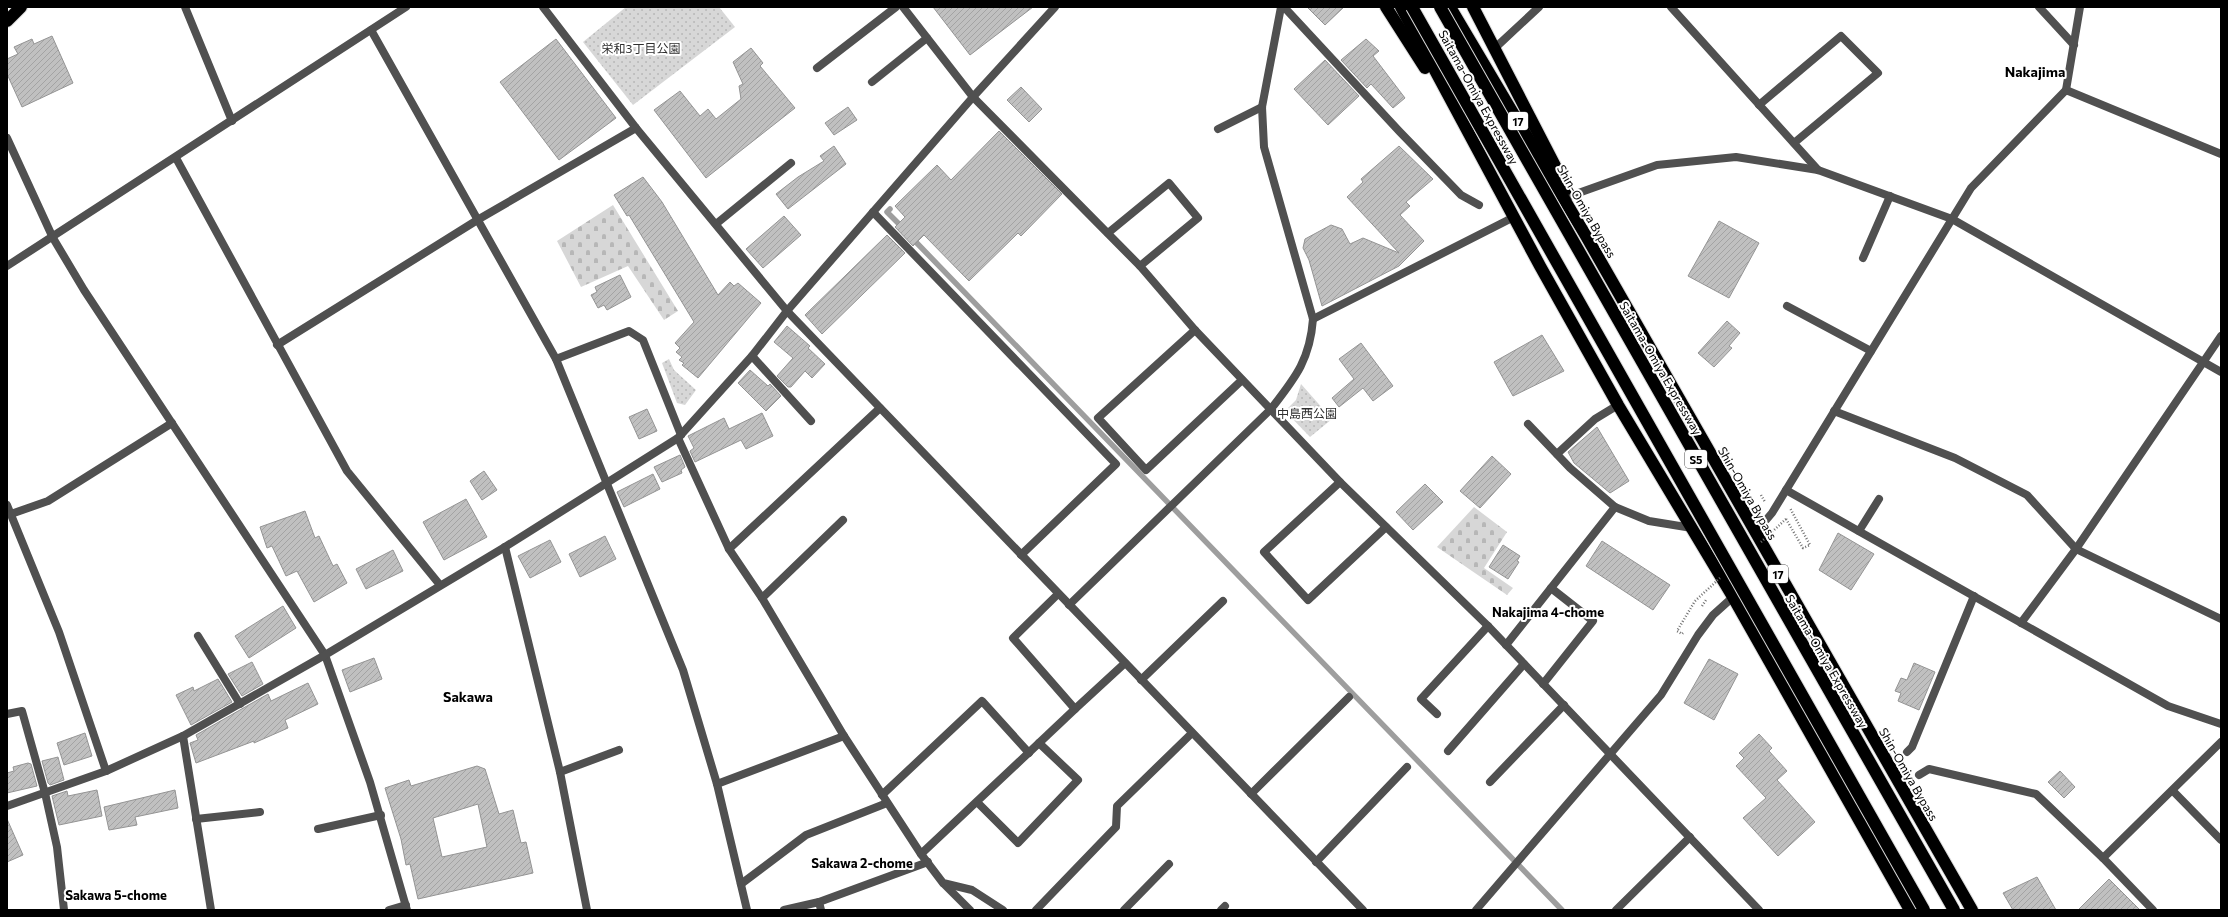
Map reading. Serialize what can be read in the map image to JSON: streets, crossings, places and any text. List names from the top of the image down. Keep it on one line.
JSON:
{"streets":{"highway":["Saitama-Omiya Expressway","17","Shin-Omiya Bypass","S5"]},"crossings":[["17","Shin-Omiya Bypass"]],"districts":["Nakajima","Nakajima 4-chome","Sakawa","Sakawa 2-chome","Sakawa 5-chome"],"parks":["栄和3丁目公園","中島西公園"]}
